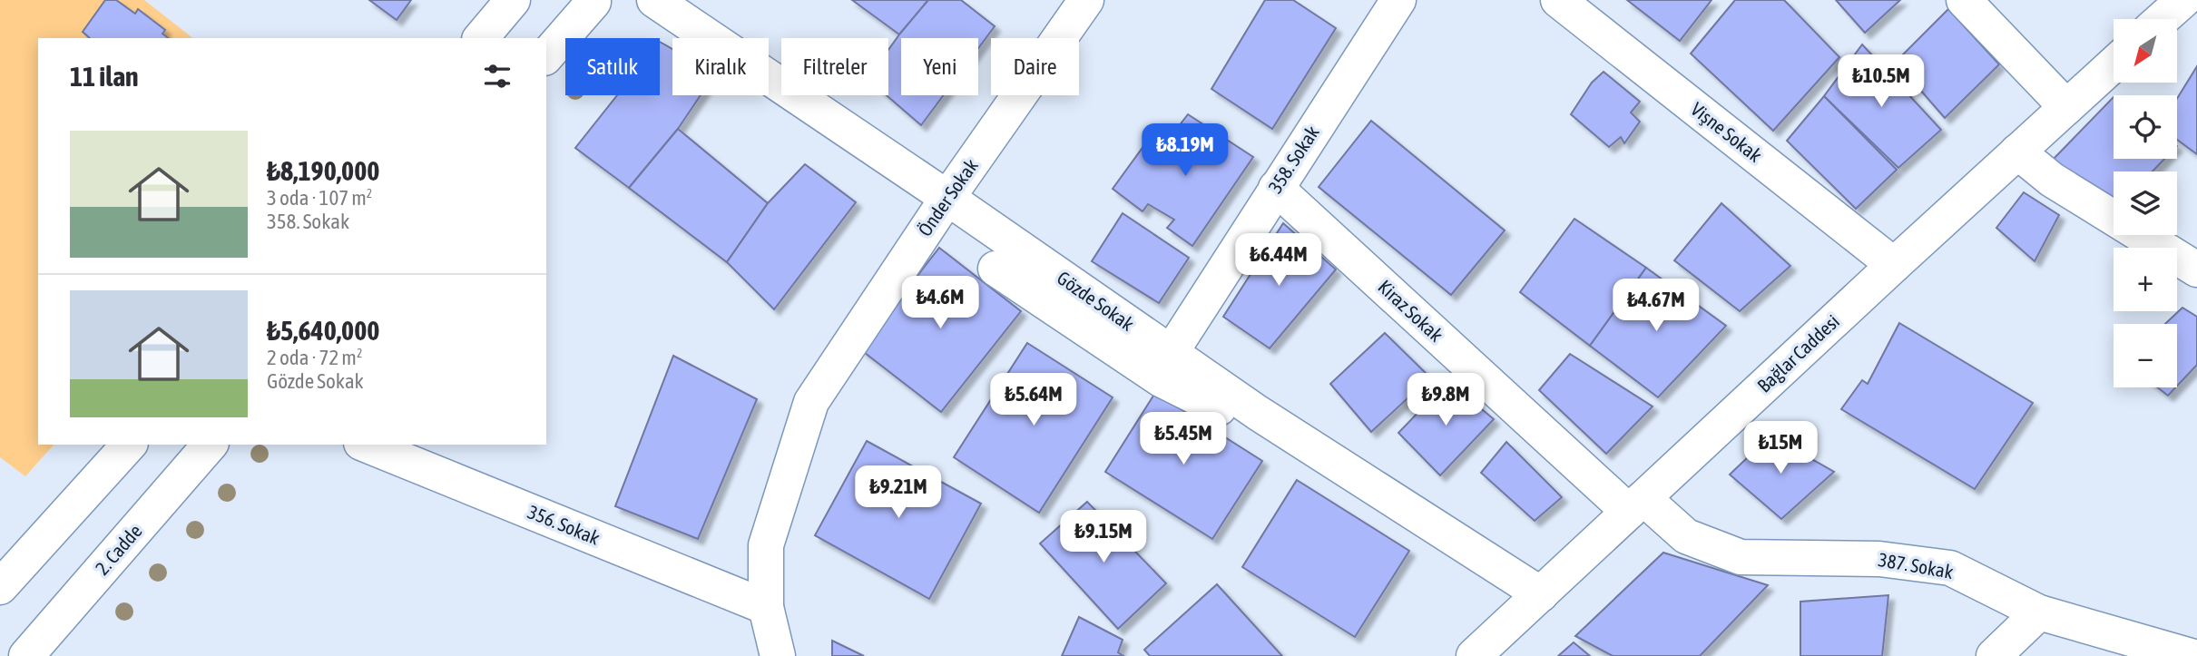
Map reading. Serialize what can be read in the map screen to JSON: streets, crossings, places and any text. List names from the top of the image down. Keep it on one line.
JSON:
{"streets":{"street":["Vişne Sokak","358. Sokak","Önder Sokak","Gözde Sokak","Kiraz Sokak","Bağlar Caddesi","356. Sokak","2. Cadde","387. Sokak"]},"crossings":[["Vişne Sokak","Bağlar Caddesi"],["358. Sokak","Gözde Sokak"],["358. Sokak","Kiraz Sokak"],["Önder Sokak","Gözde Sokak"],["Önder Sokak","356. Sokak"],["Gözde Sokak","Bağlar Caddesi"],["Kiraz Sokak","Bağlar Caddesi"],["Kiraz Sokak","387. Sokak"],["Bağlar Caddesi","387. Sokak"]],"north":"bottom left","page":{"map_buttons":["+","−"],"chip":["Satılık","Kiralık","Filtreler","Yeni","Daire"],"heading":"11 ilan","price":["₺10.5M","₺8.19M","₺6.44M","₺4.6M","₺4.67M","₺5.64M","₺9.8M","₺5.45M","₺15M","₺9.21M","₺9.15M"],"list":[{"name":"₺8,190,000","note":"3 oda · 107 m² · 358. Sokak"},{"name":"₺5,640,000","note":"2 oda · 72 m² · Gözde Sokak"}]}}
